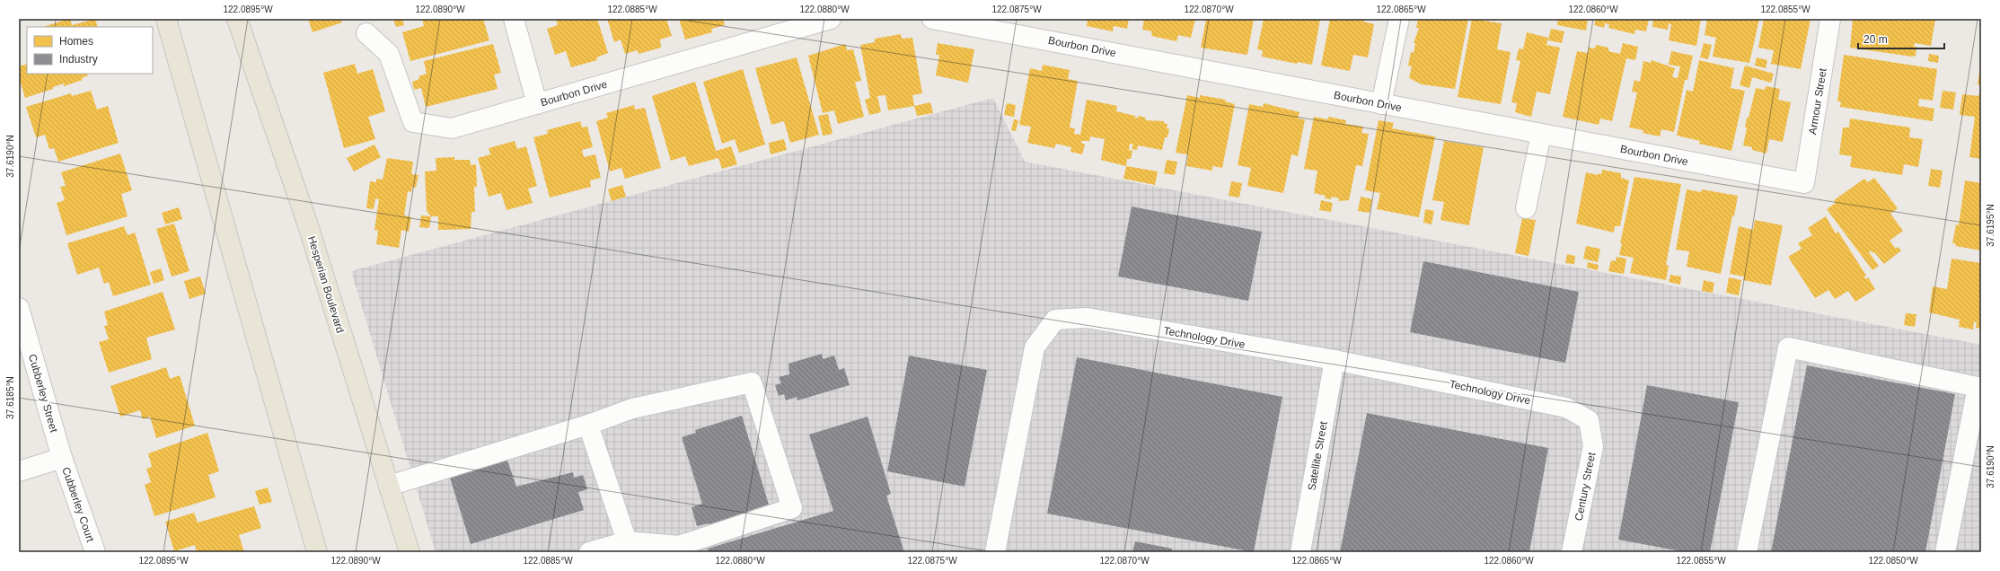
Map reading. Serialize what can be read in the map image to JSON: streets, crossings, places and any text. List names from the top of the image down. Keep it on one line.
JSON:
{"streets":{"main road":["Hesperian Boulevard"],"street":["Bourbon Drive","Armour Street","Technology Drive","Cubberley Street","Satellite Street","Century Street","Cubberley Court"]},"crossings":[["Bourbon Drive","Armour Street"],["Technology Drive","Satellite Street"],["Technology Drive","Century Street"],["Cubberley Street","Cubberley Court"]],"legend":["Homes","Industry"],"scale_bar":"20 m","coordinates":["122.0895°W","122.0890°W","122.0885°W","122.0880°W","122.0875°W","122.0870°W","122.0865°W","122.0860°W","122.0855°W","37.6190°N","37.6195°N","37.6185°N","122.0850°W"]}
